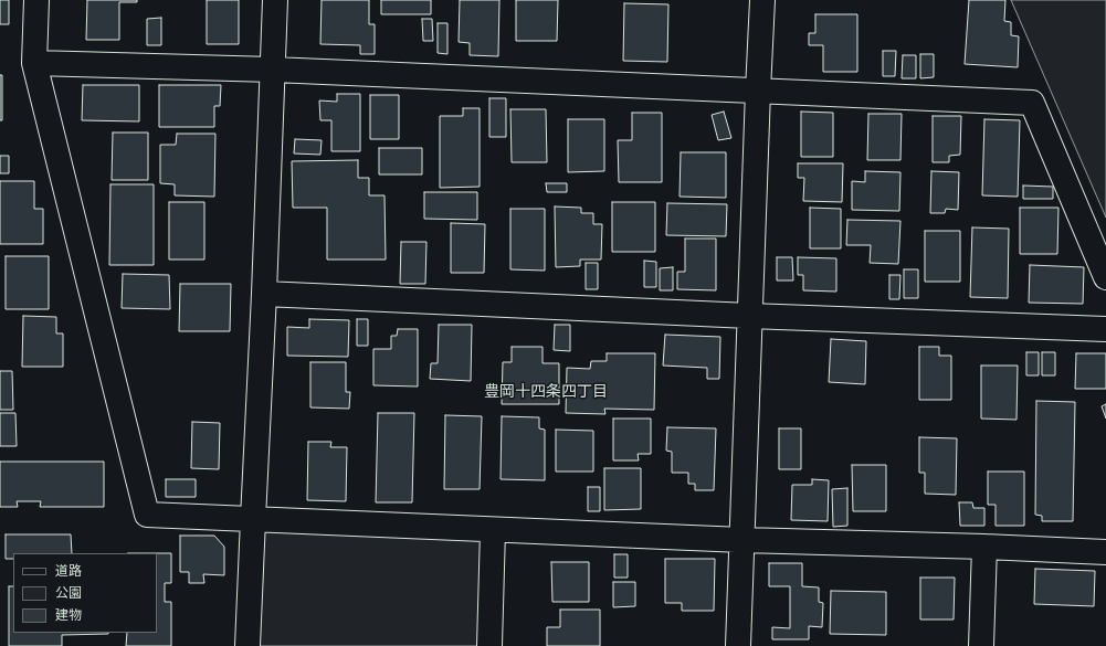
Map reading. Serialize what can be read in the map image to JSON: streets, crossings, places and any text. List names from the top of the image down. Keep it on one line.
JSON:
{"districts":["豊岡十四条四丁目"],"legend":["道路","公園","建物"]}
